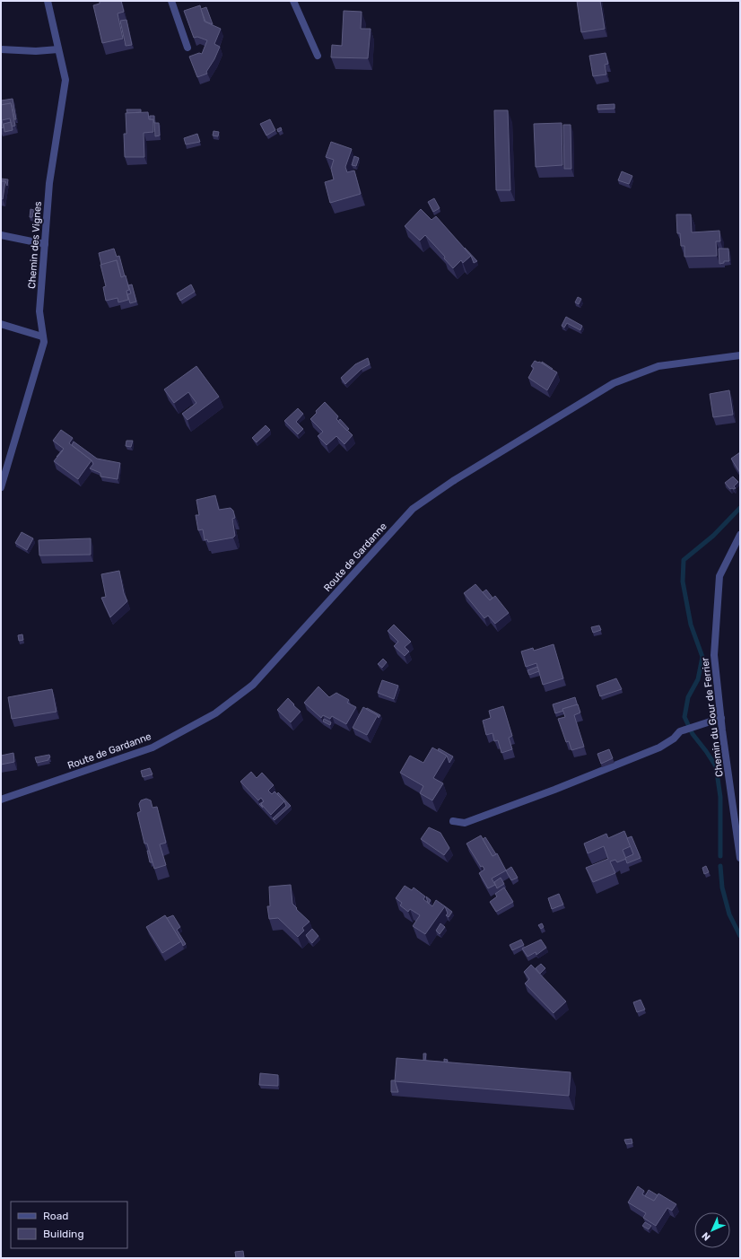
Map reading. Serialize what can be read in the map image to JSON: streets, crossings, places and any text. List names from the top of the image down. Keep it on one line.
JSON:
{"streets":{"street":["Chemin des Vignes","Route de Gardanne","Chemin du Gour de Ferrier"]},"legend":["Road","Building"],"north":"bottom left"}
